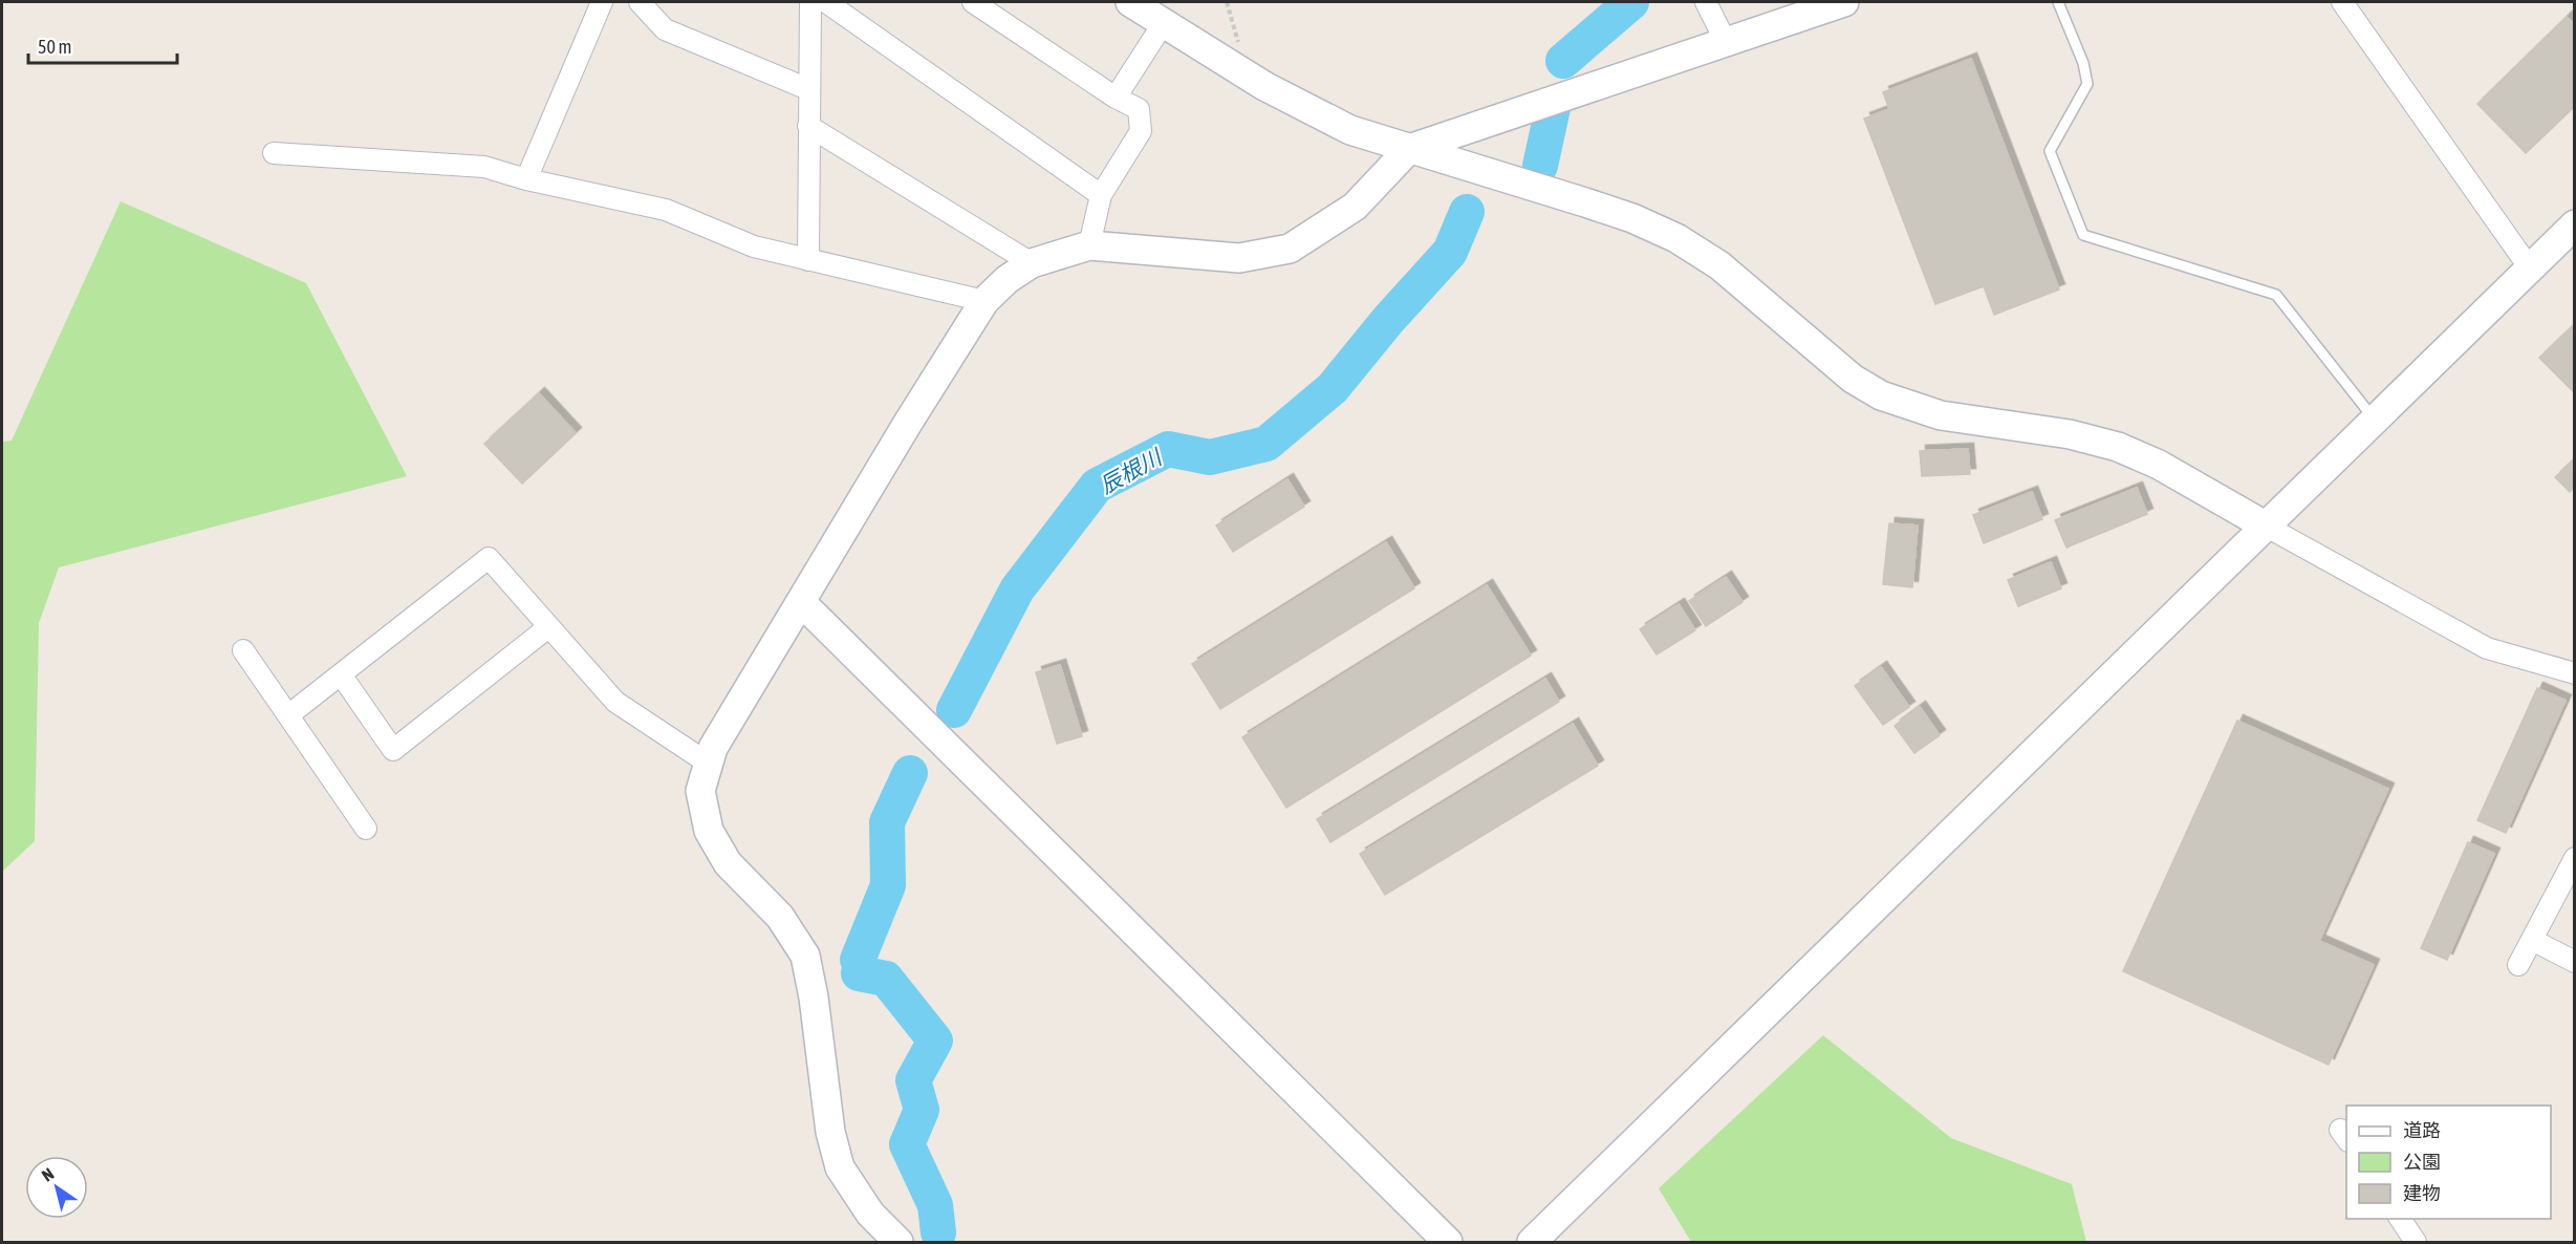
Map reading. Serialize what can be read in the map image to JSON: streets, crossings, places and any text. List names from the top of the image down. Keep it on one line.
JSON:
{"water":["辰根川"],"legend":["道路","公園","建物"],"scale_bar":"50 m","north":"top left"}
